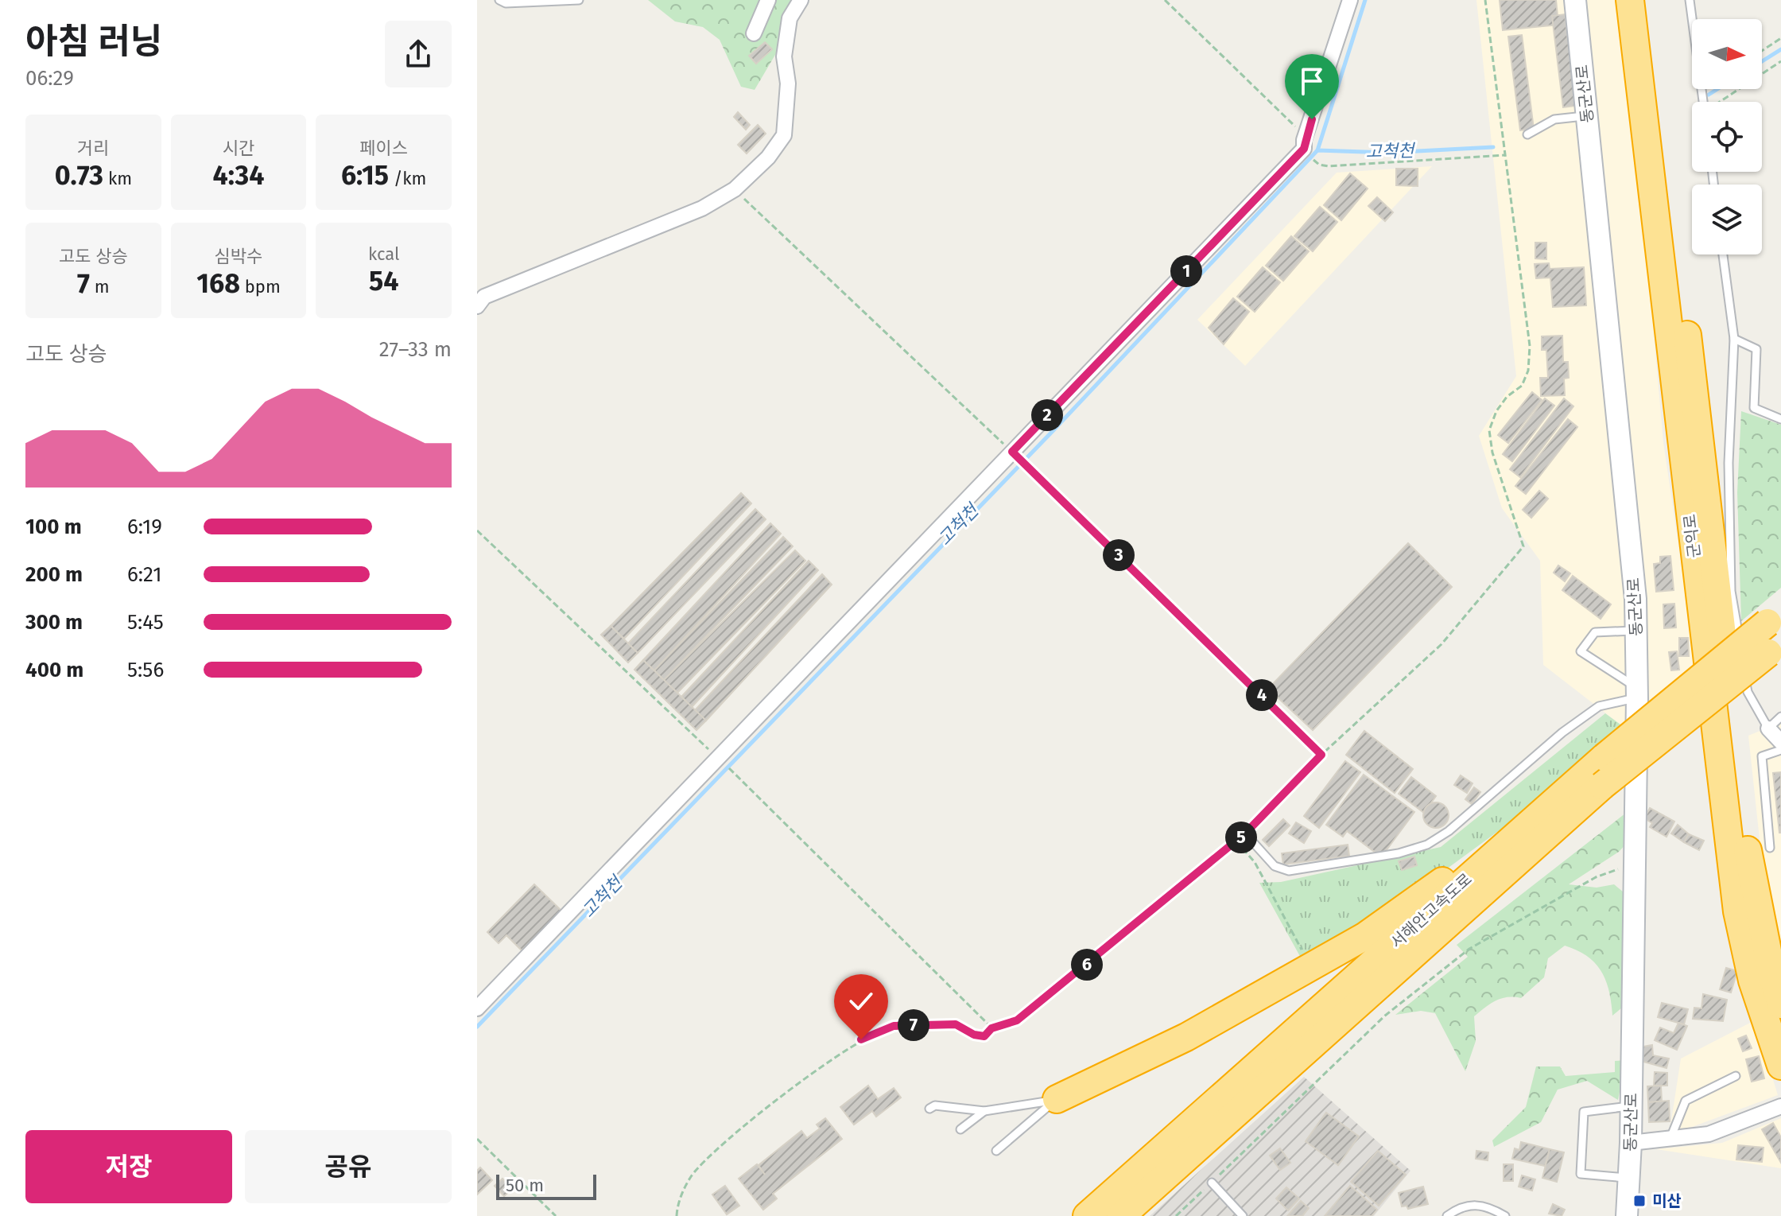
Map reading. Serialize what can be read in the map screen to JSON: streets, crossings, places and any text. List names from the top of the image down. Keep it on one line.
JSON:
{"streets":{"highway":["군익로","서해안고속도로"],"street":["동군산로"]},"water":["고척천"],"places":{"transit":["미산"]},"scale_bar":"50 m","north":"right","page":{"heading":["아침 러닝","06:29"],"stats":[["거리","0.73 km"],["시간","4:34"],["페이스","6:15 /km"],["고도 상승","7 m"],["심박수","168 bpm"],["kcal","54"]],"pins":["1","2","3","4","5","6","7"],"chart":["고도 상승","27–33 m"],"list":[{"name":"100 m","note":"6:19"},{"name":"200 m","note":"6:21"},{"name":"300 m","note":"5:45"},{"name":"400 m","note":"5:56"}],"buttons":["저장","공유"],"scale":"50 m"}}
